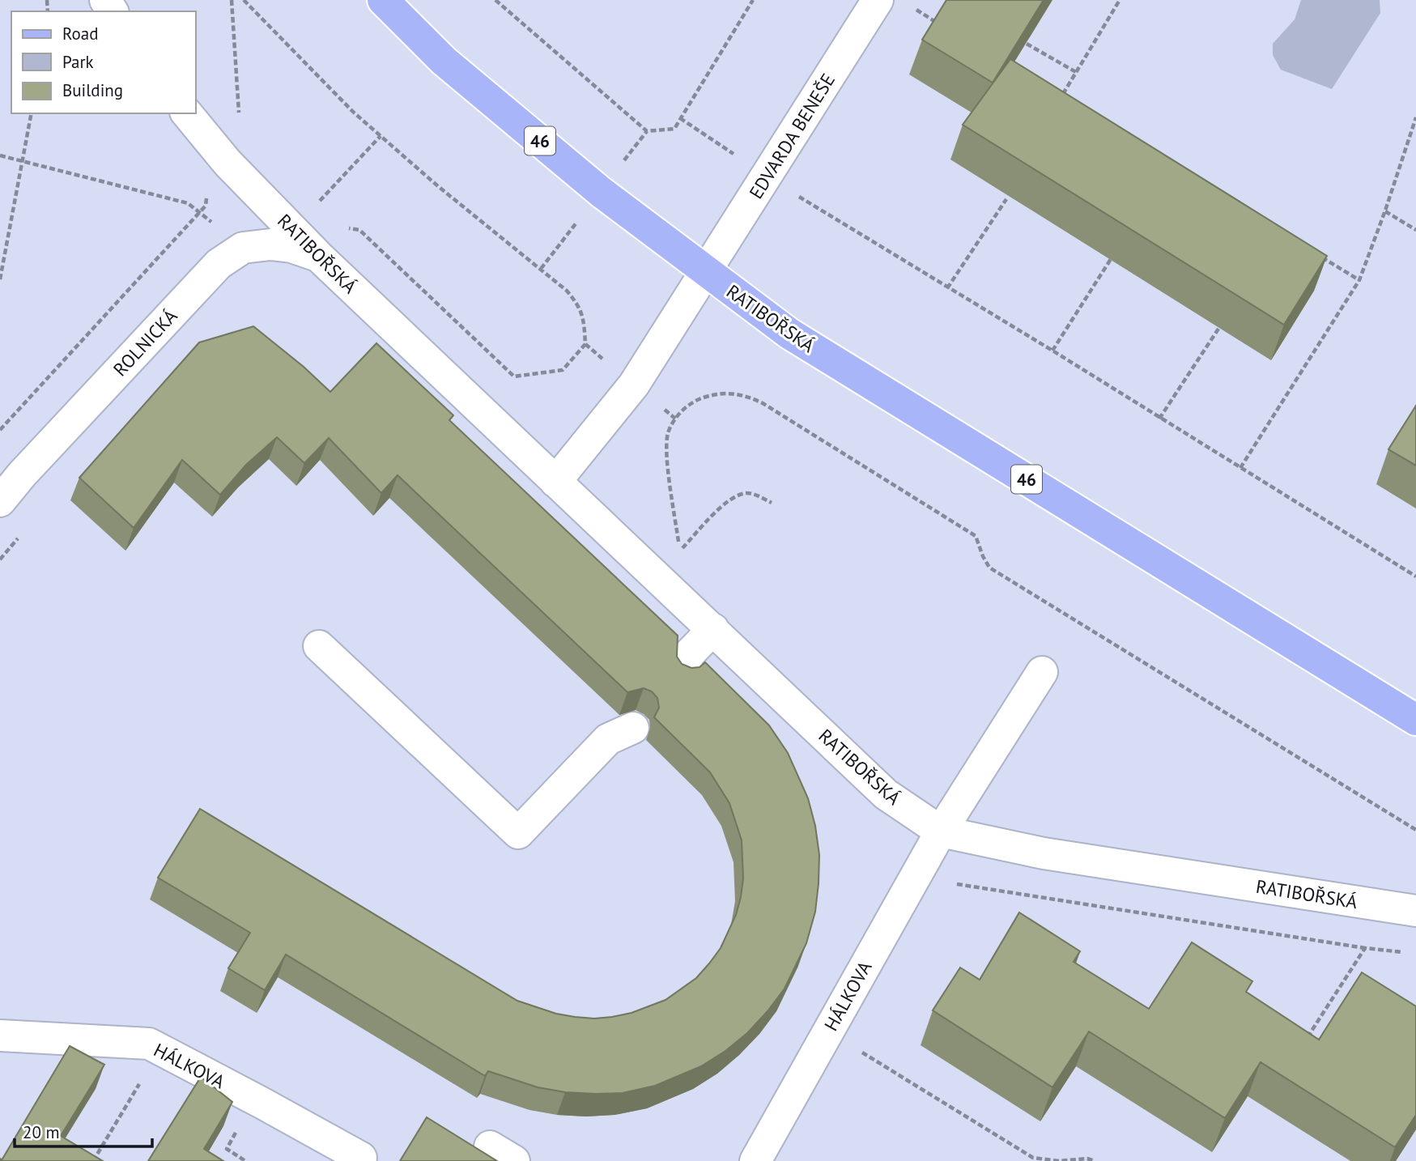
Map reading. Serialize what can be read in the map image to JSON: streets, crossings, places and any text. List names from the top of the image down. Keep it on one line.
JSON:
{"streets":{"main road":["46","RATIBOŘSKÁ"],"street":["EDVARDA BENEŠE","ROLNICKÁ","HÁLKOVA"]},"crossings":[["EDVARDA BENEŠE","RATIBOŘSKÁ"],["RATIBOŘSKÁ","ROLNICKÁ"],["RATIBOŘSKÁ","HÁLKOVA"]],"legend":["Road","Park","Building"],"scale_bar":"20 m"}
